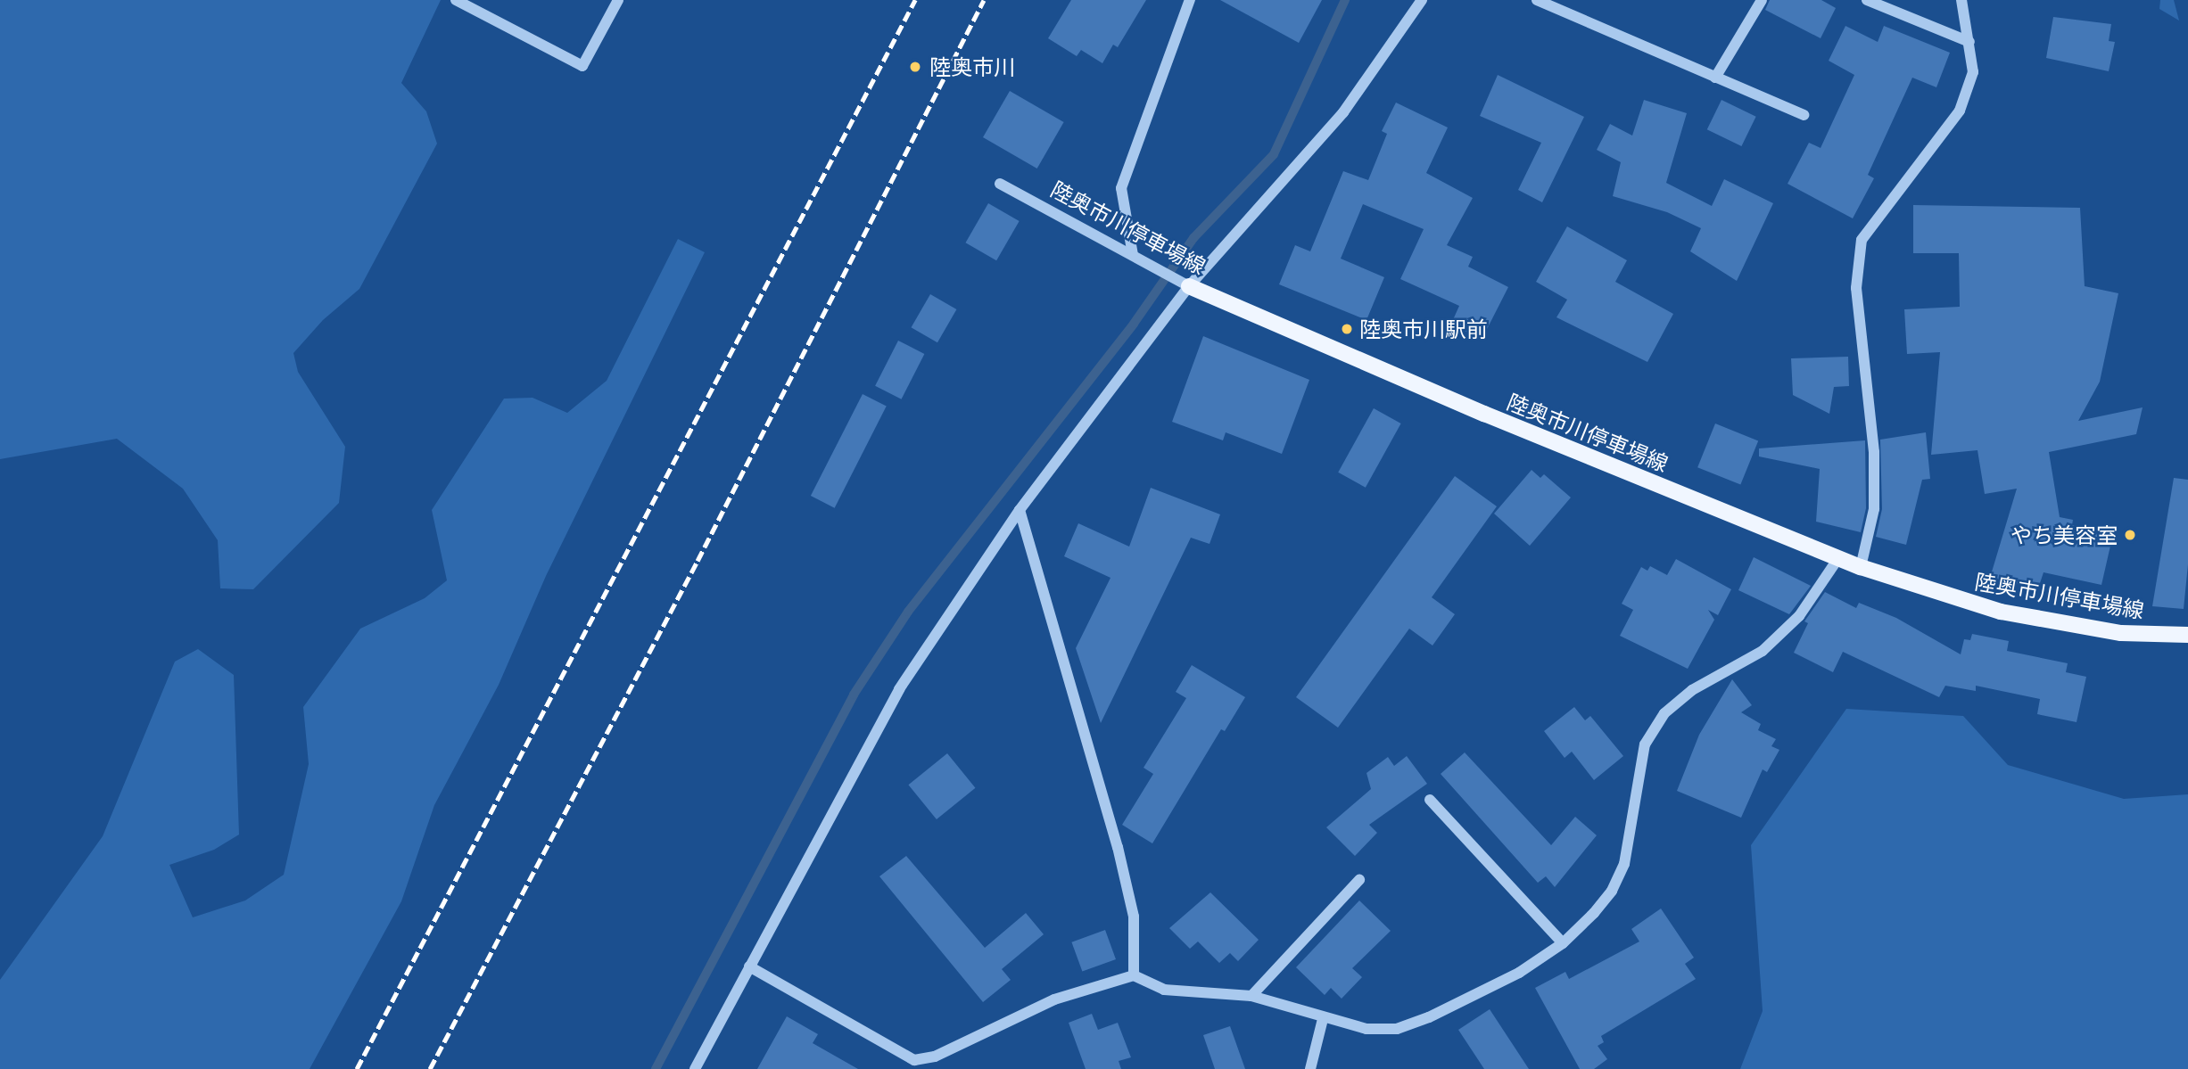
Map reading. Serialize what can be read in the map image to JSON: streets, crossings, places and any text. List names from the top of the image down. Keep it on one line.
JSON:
{"streets":{"main road":["陸奥市川停車場線"]},"places":["陸奥市川","陸奥市川駅前","やち美容室"]}
